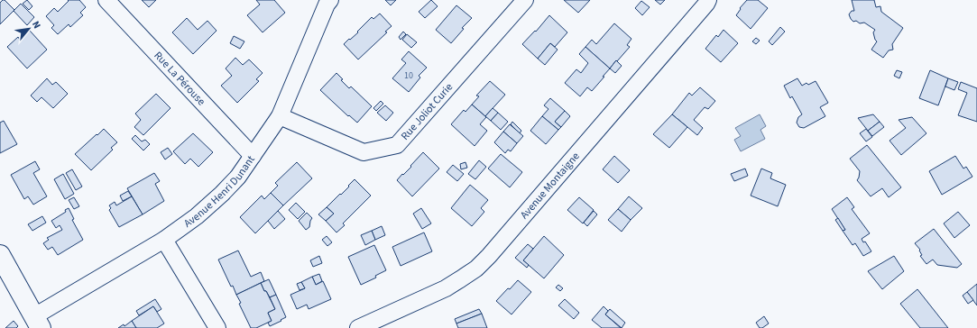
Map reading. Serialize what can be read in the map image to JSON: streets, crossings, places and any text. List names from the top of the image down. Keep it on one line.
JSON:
{"streets":{"street":["Rue La Pérouse","Rue Joliot Curie","Avenue Montaigne","Avenue Henri Dunant"]},"crossings":[["Rue La Pérouse","Avenue Henri Dunant"],["Rue Joliot Curie","Avenue Henri Dunant"]],"house_numbers":["10"],"north":"top right"}
